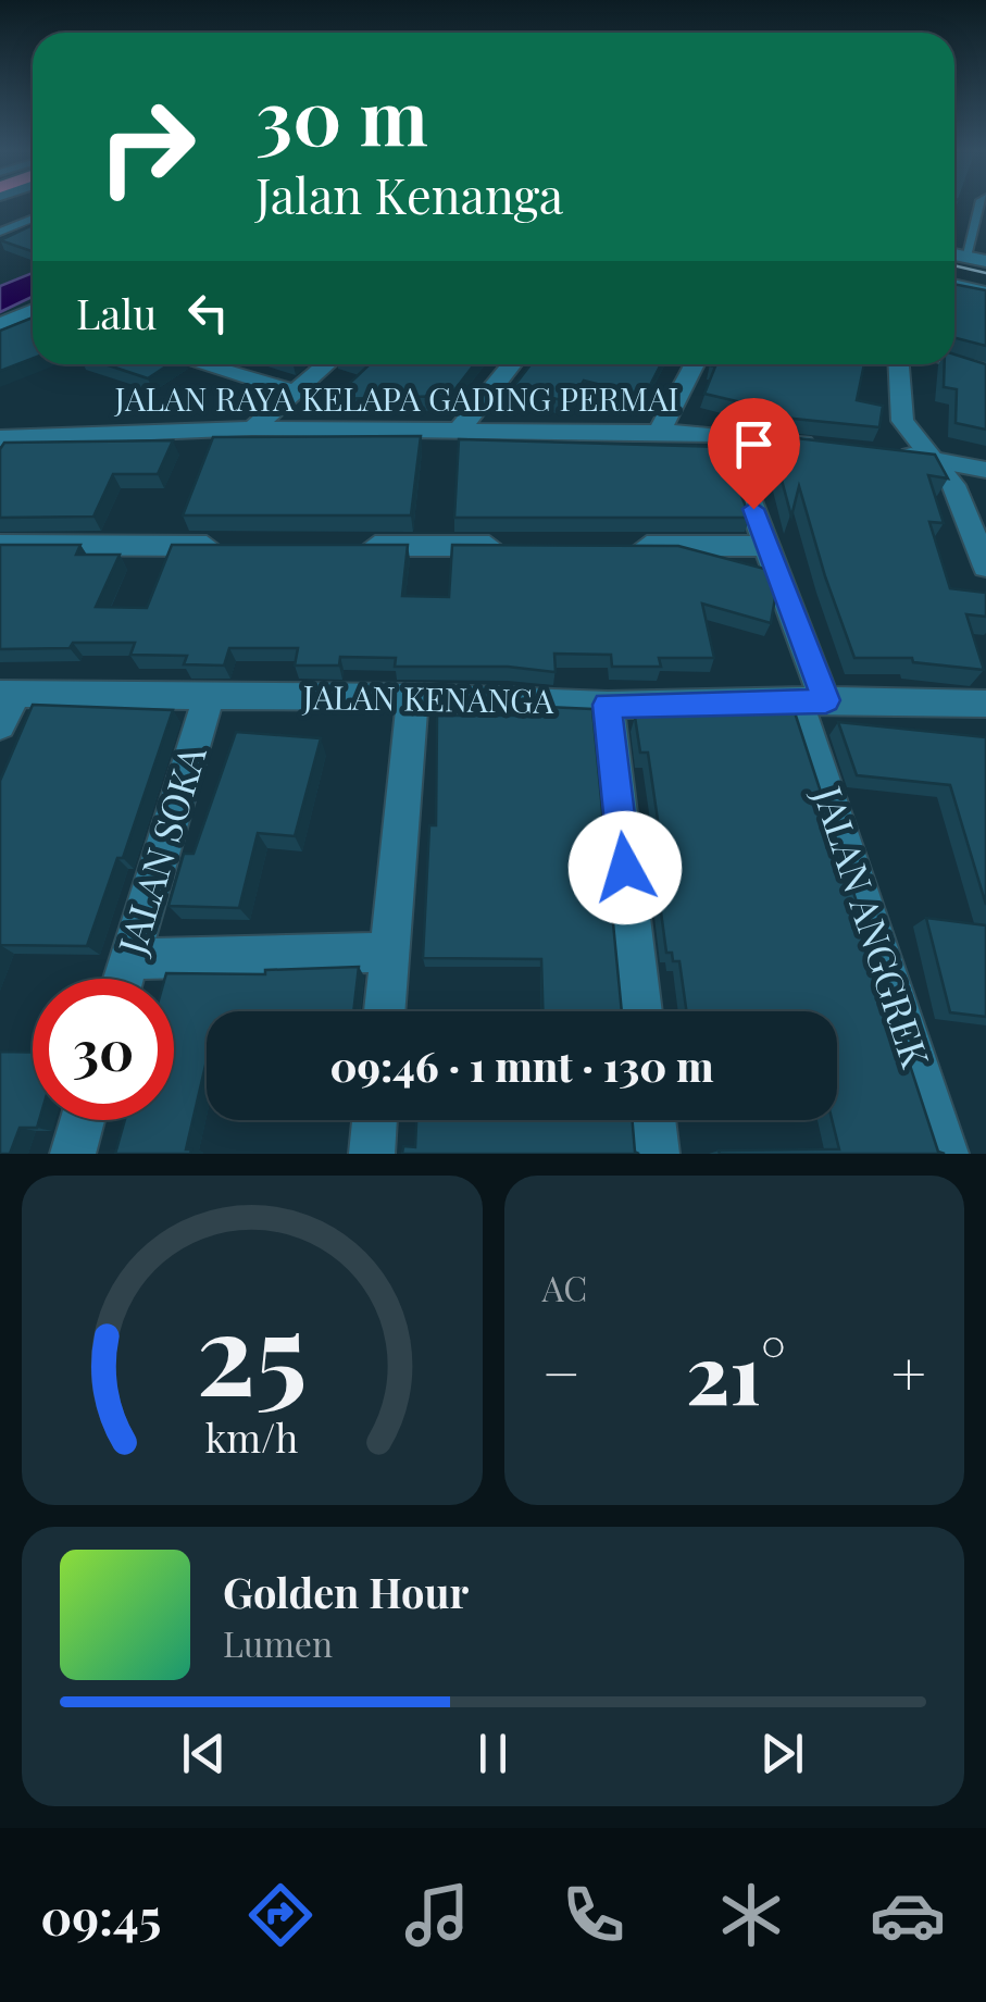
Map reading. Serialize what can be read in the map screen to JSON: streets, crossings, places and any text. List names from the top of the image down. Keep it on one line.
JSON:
{"streets":{"street":["JALAN RAYA KELAPA GADING PERMAI","JALAN KENANGA","JALAN SOKA","JALAN ANGGREK"]},"crossings":[["JALAN RAYA KELAPA GADING PERMAI","JALAN ANGGREK"],["JALAN KENANGA","JALAN SOKA"],["JALAN KENANGA","JALAN ANGGREK"]],"page":{"turn":["30 m","Jalan Kenanga"],"then":"Lalu","limit":"30","trip":"09:46 · 1 mnt · 130 m","tile":"AC","heat":["−","21°","+"],"song":["Golden Hour","Lumen"],"tabs":"09:45","gauge":["25","km/h"]}}
